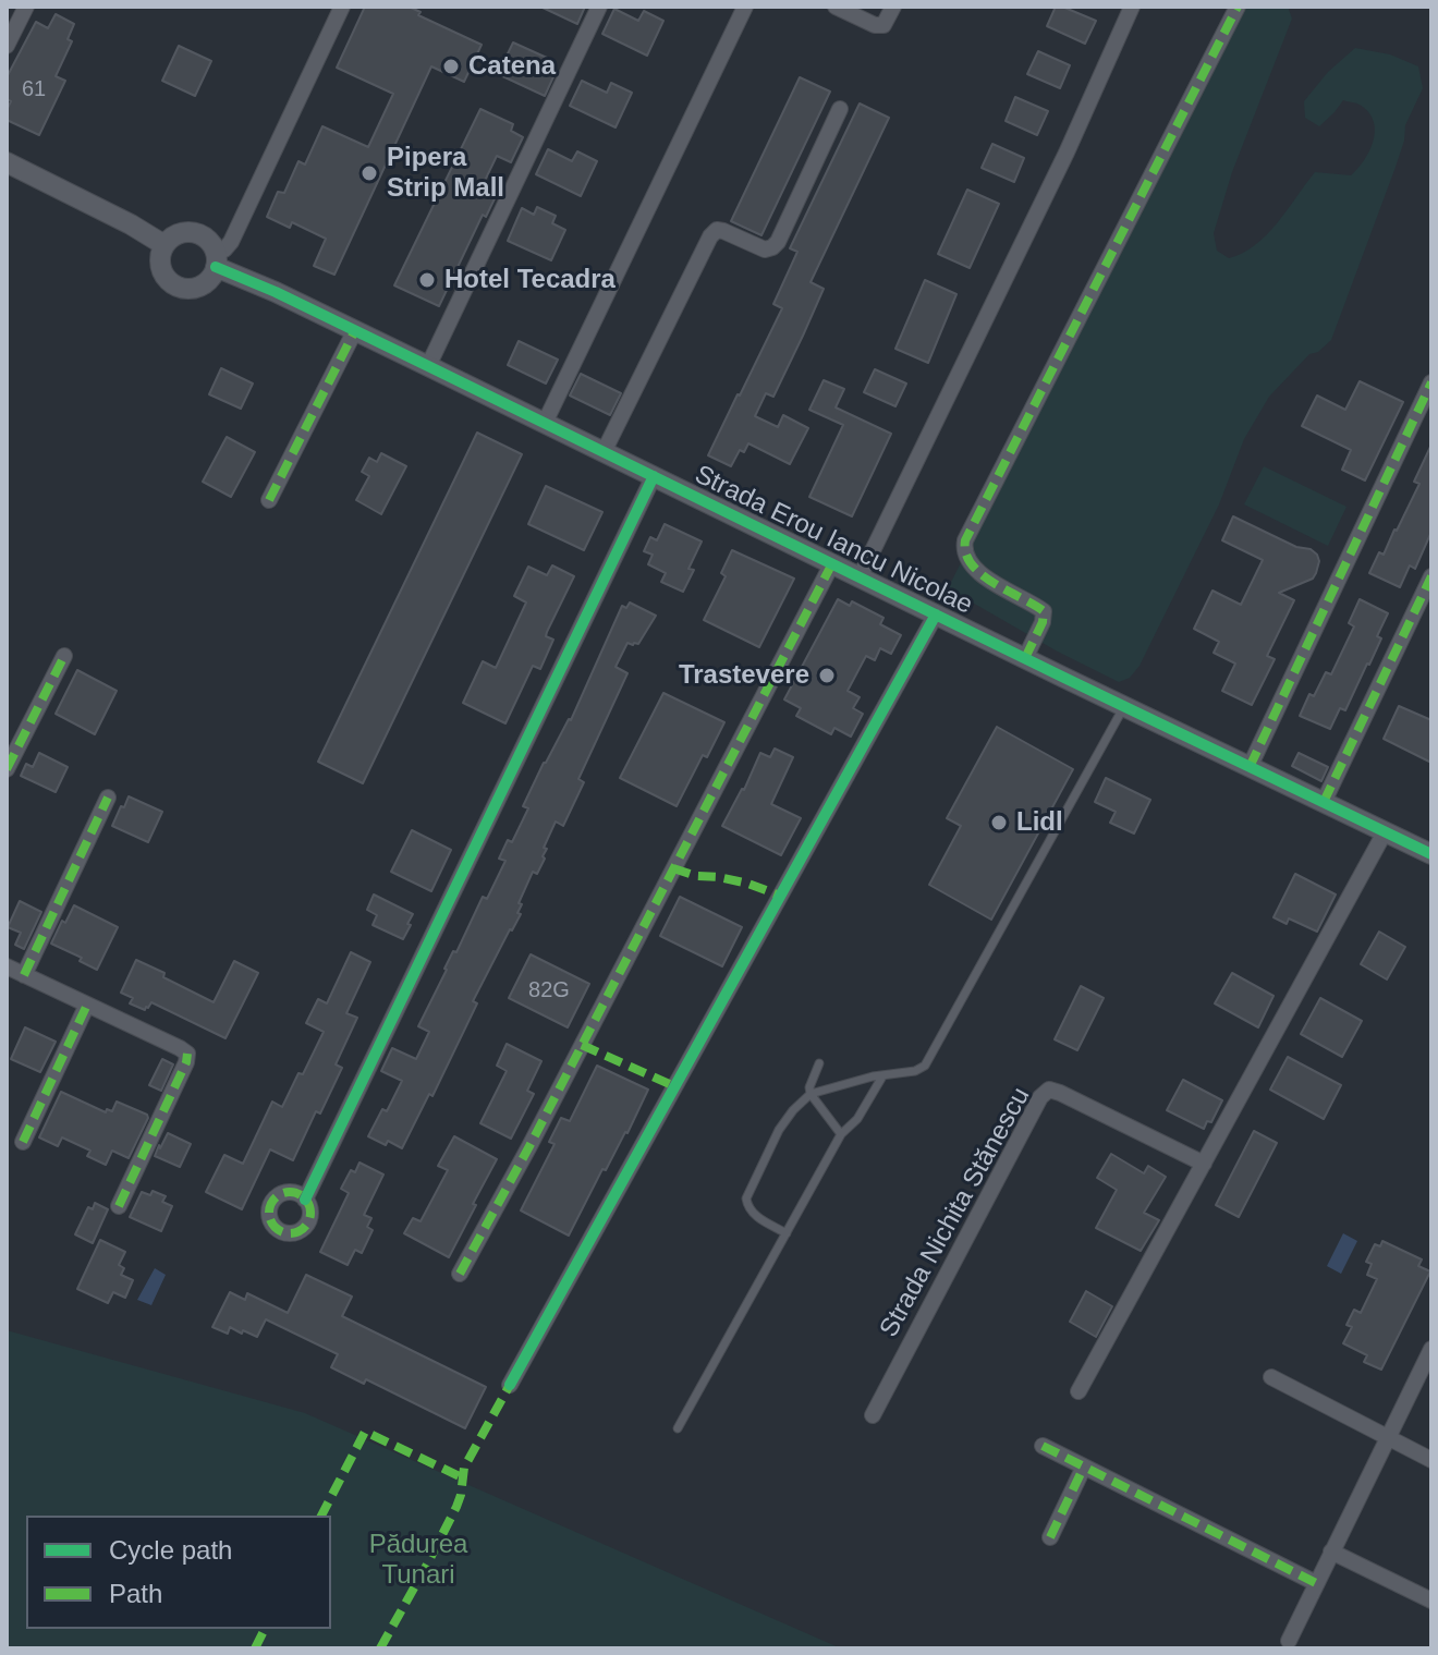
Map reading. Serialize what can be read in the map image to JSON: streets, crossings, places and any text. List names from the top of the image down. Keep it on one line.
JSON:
{"streets":{"street":["Strada Erou Iancu Nicolae","Strada Nichita Stănescu"]},"parks":["Pădurea Tunari"],"places":["Catena","Pipera Strip Mall","Hotel Tecadra","Trastevere","Lidl"],"house_numbers":["61","82G"],"legend":["Cycle path","Path"]}
